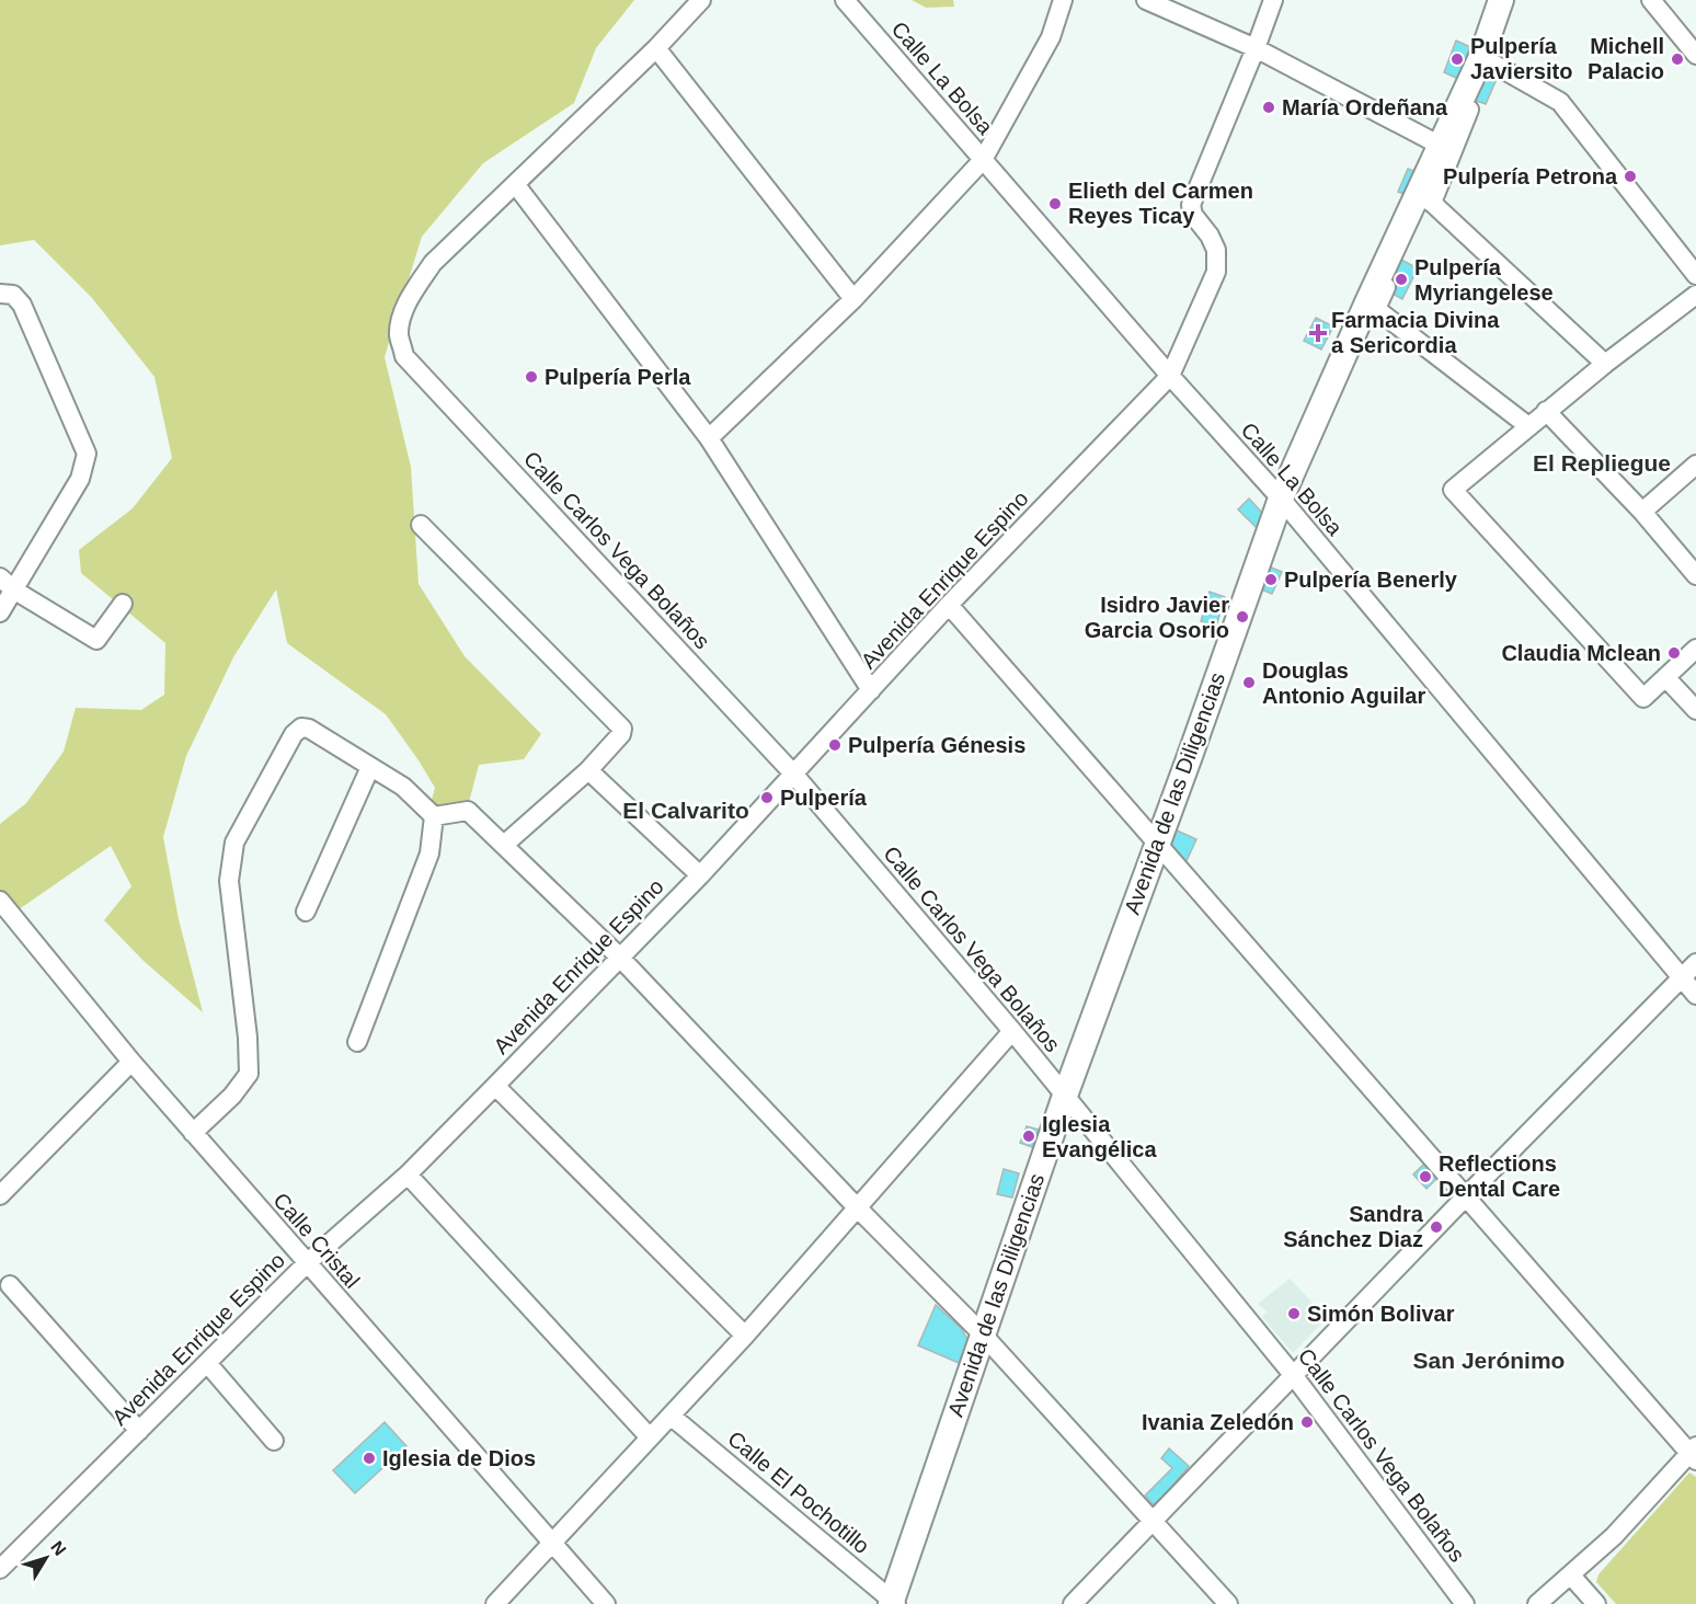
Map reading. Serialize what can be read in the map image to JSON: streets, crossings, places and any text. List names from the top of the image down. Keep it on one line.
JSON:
{"streets":{"street":["Calle La Bolsa","Calle Carlos Vega Bolaños","Avenida Enrique Espino","Avenida de las Diligencias","Calle Cristal","Calle El Pochotillo"]},"crossings":[["Calle La Bolsa","Avenida Enrique Espino"],["Calle La Bolsa","Avenida de las Diligencias"],["Calle Carlos Vega Bolaños","Avenida Enrique Espino"],["Calle Carlos Vega Bolaños","Avenida de las Diligencias"],["Avenida Enrique Espino","Calle Cristal"],["Avenida de las Diligencias","Calle El Pochotillo"]],"districts":["El Repliegue","El Calvarito","San Jerónimo"],"places":{"other":["Pulpería Javiersito","Michell Palacio","María Ordeñana","Pulpería Petrona","Elieth del Carmen Reyes Ticay","Pulpería Myriangelese","Pulpería Perla","Pulpería Benerly","Isidro Javier Garcia Osorio","Claudia Mclean","Douglas Antonio Aguilar","Pulpería Génesis","Pulpería","Iglesia Evangélica","Reflections Dental Care","Sandra Sánchez Diaz","Simón Bolivar","Ivania Zeledón","Iglesia de Dios"],"health":["Farmacia Divina a Sericordia"]},"north":"top right"}
